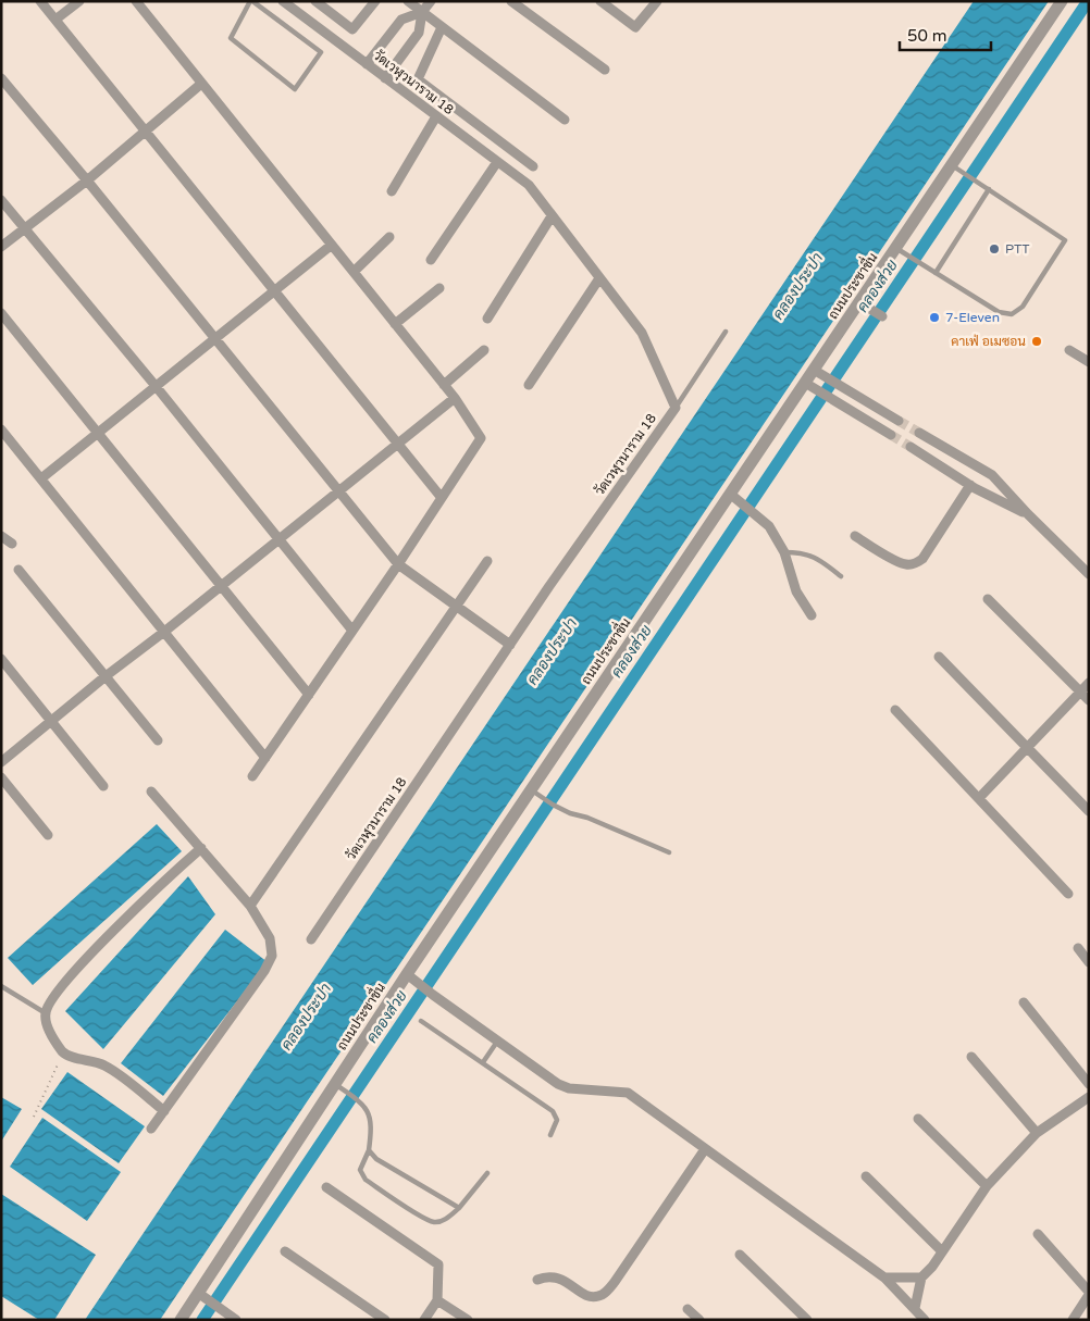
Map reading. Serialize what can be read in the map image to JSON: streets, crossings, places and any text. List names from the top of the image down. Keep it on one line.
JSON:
{"streets":{"street":["วัดเวฬุวนาราม 18","ถนนประชาชื่น"]},"water":["คลองประปา","คลองส่วย"],"places":["PTT","7-Eleven","คาเฟ่ อเมซอน"],"scale_bar":"50 m"}
